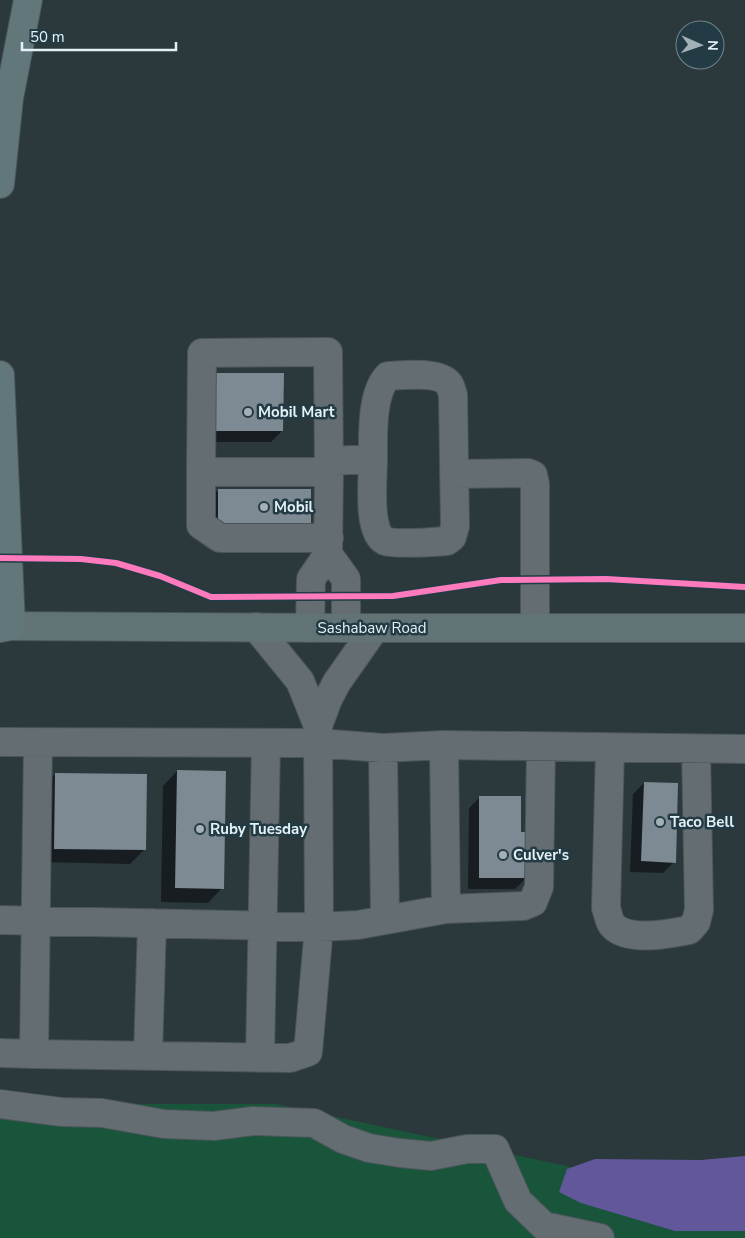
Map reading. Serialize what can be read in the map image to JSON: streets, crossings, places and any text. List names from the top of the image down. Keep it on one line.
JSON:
{"streets":{"main road":["Sashabaw Road"]},"places":["Mobil Mart","Mobil","Taco Bell","Ruby Tuesday","Culver's"],"scale_bar":"50 m","north":"right"}
